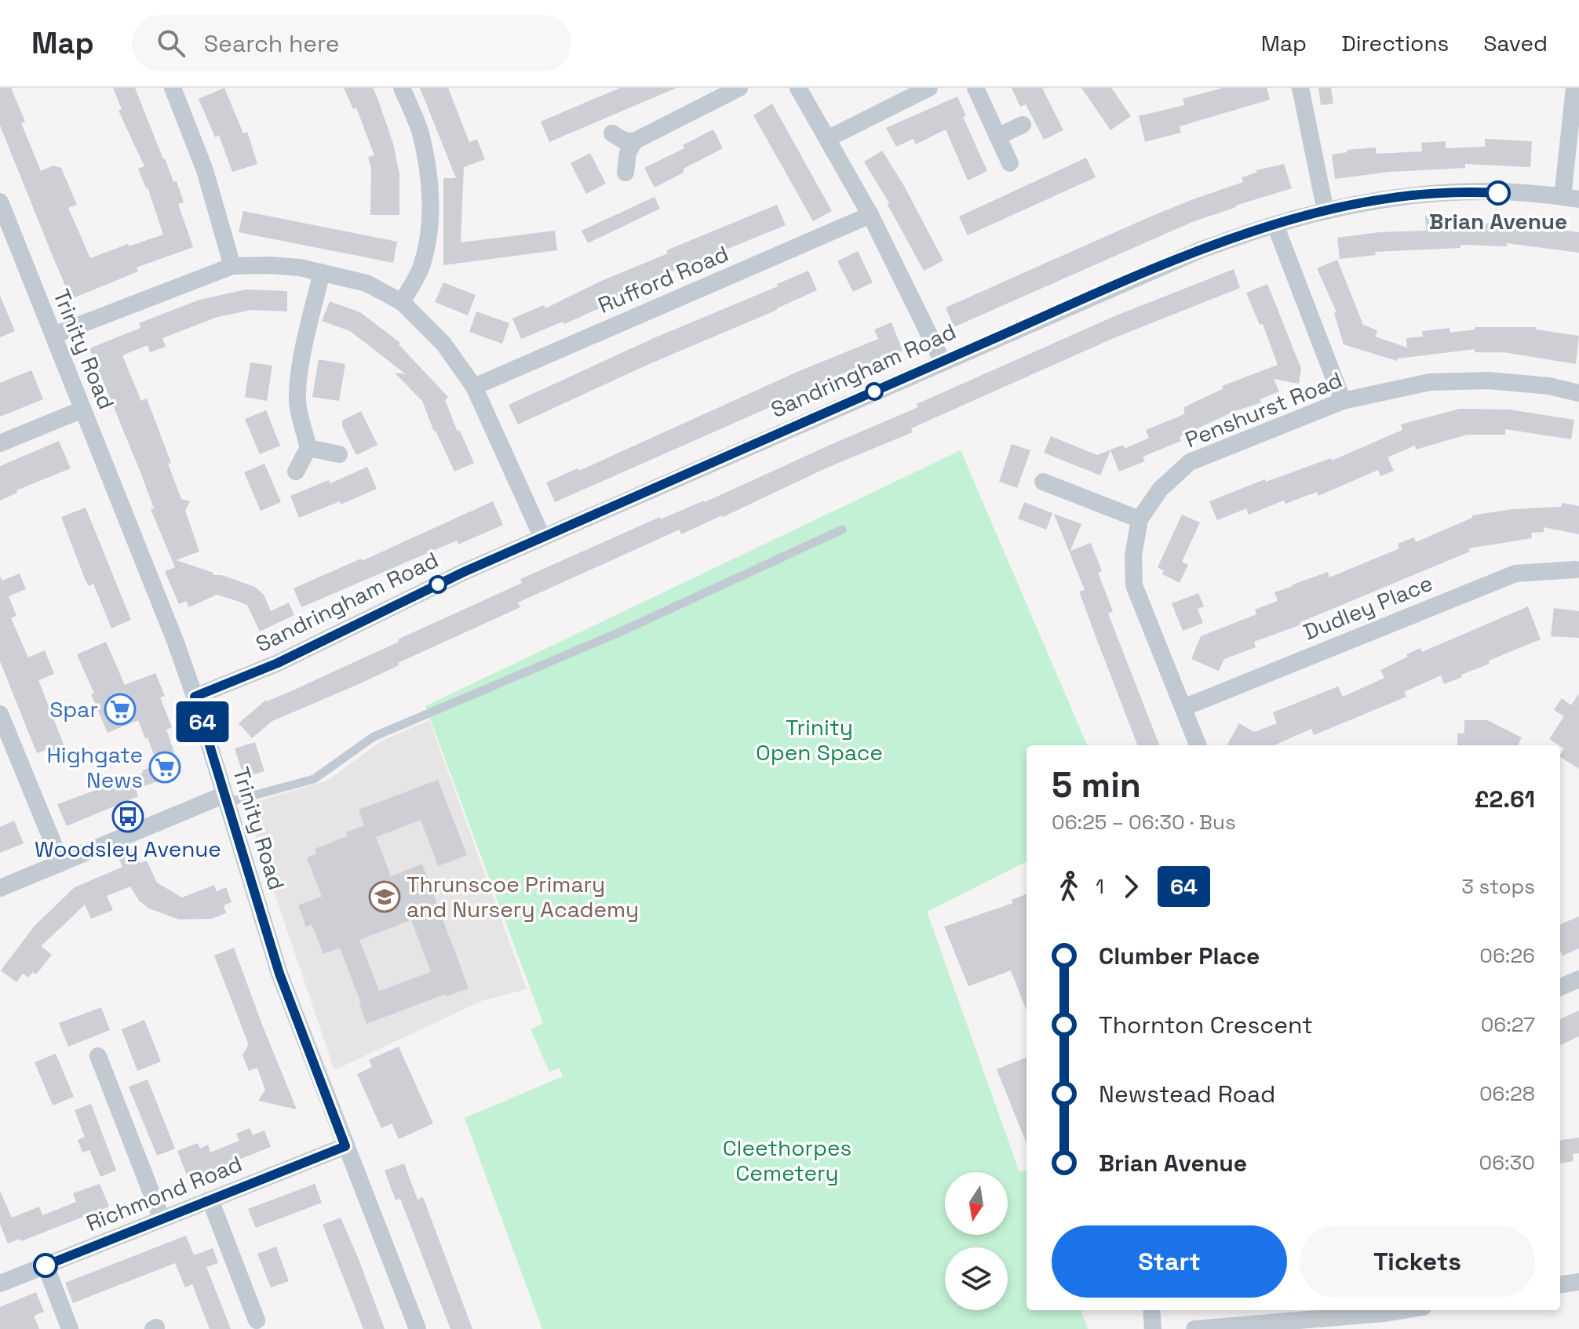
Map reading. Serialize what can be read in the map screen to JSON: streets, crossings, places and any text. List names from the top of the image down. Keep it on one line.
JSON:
{"streets":{"street":["Rufford Road","Trinity Road","Sandringham Road","Penshurst Road","Dudley Place","Richmond Road"]},"crossings":[["Trinity Road","Sandringham Road"],["Trinity Road","Richmond Road"],["Penshurst Road","Dudley Place"]],"parks":["Trinity Open Space","Cleethorpes Cemetery"],"places":{"other":["Brian Avenue"],"supermarket":["Spar","Highgate News"],"bus stop":["Woodsley Avenue"],"school or university":["Thrunscoe Primary and Nursery Academy"]},"lines":["bus line 64"],"north":"bottom","page":{"header":"Map","search":"Search here","nav":["Map","Directions","Saved"],"on_map":"64","heading":["5 min","06:25 – 06:30 · Bus","£2.61"],"legs":["1","64","3 stops"],"list":[{"name":"Clumber Place","value":"06:26"},{"name":"Thornton Crescent","value":"06:27"},{"name":"Newstead Road","value":"06:28"},{"name":"Brian Avenue","value":"06:30"}],"buttons":["Start","Tickets"]}}
